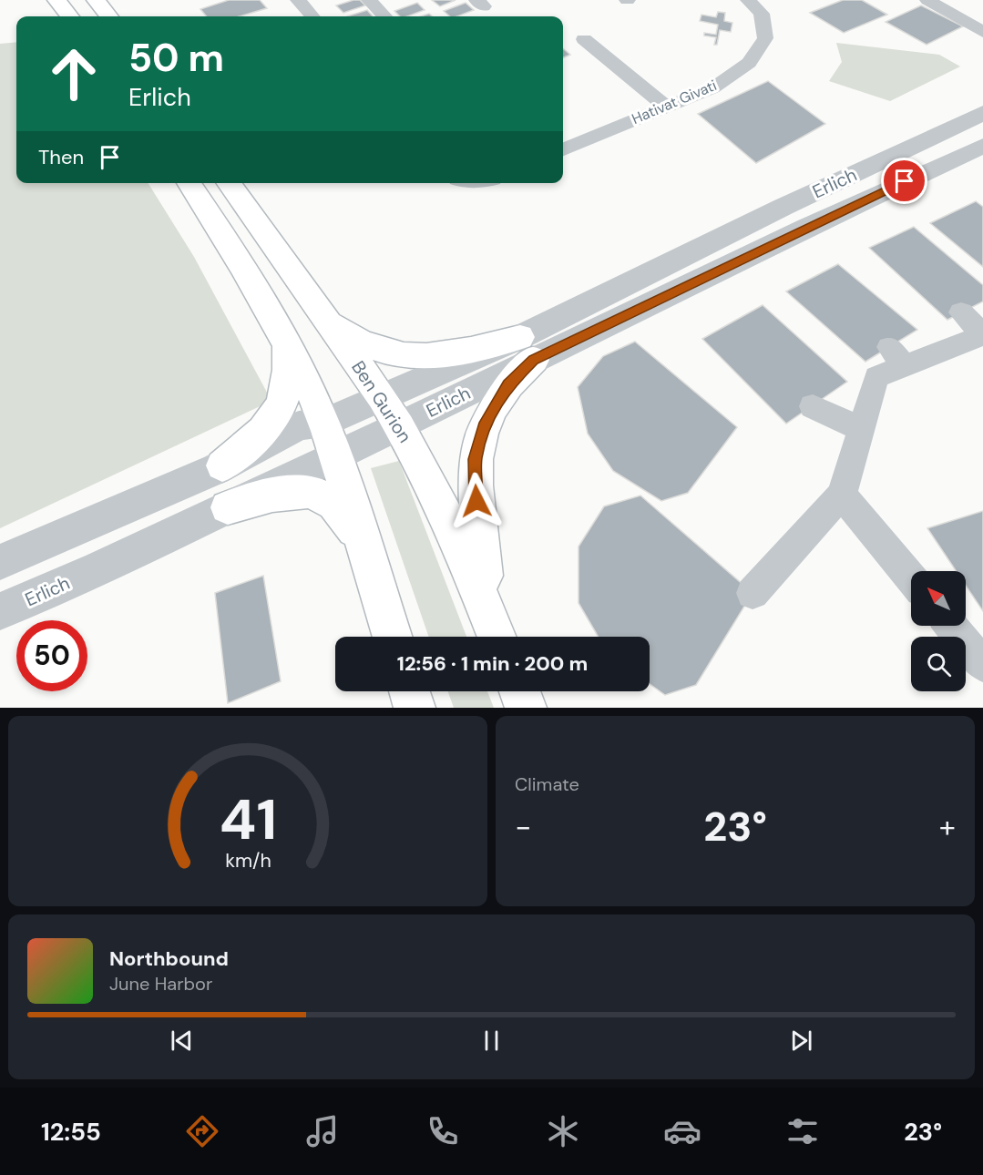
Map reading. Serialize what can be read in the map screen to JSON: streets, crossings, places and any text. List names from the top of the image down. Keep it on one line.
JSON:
{"streets":{"main road":["Ben Gurion"],"street":["Hativat Givati","Erlich"]},"crossings":[["Erlich","Ben Gurion"]],"north":"top left","page":{"turn":["50 m","Erlich"],"then":"Then","limit":"50","trip":"12:56 · 1 min · 200 m","tile":"Climate","heat":["−","23°","+"],"song":["Northbound","June Harbor"],"tabs":["12:55","23°"],"gauge":["41","km/h"]}}
